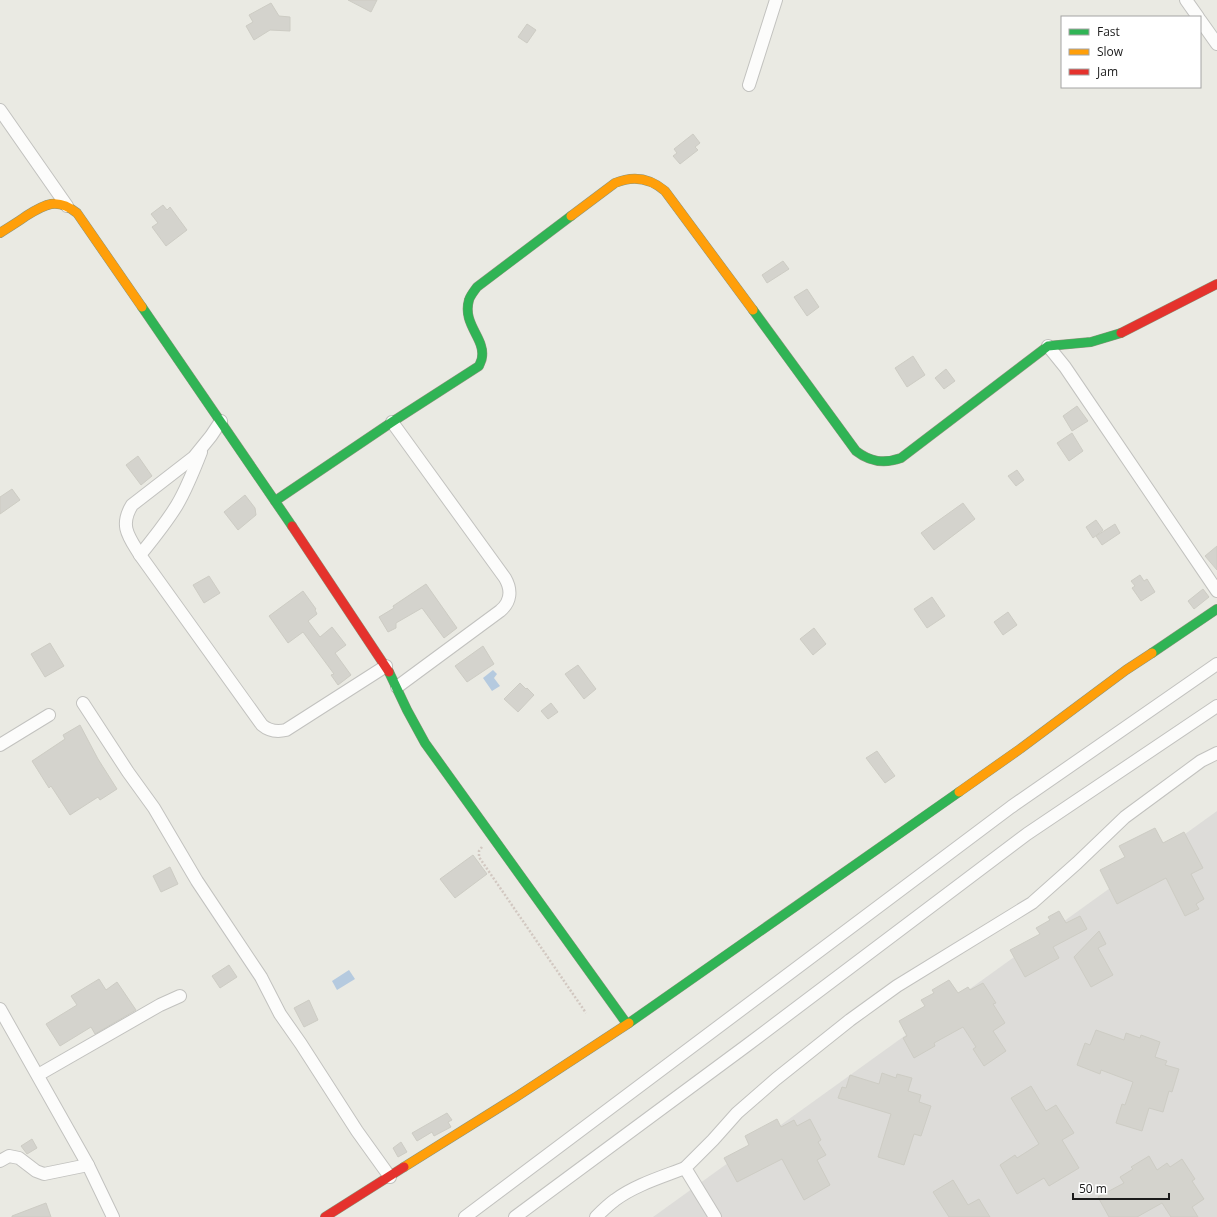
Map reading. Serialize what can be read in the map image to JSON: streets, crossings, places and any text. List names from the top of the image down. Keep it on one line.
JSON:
{"legend":["Fast","Slow","Jam"],"scale_bar":"50 m"}
